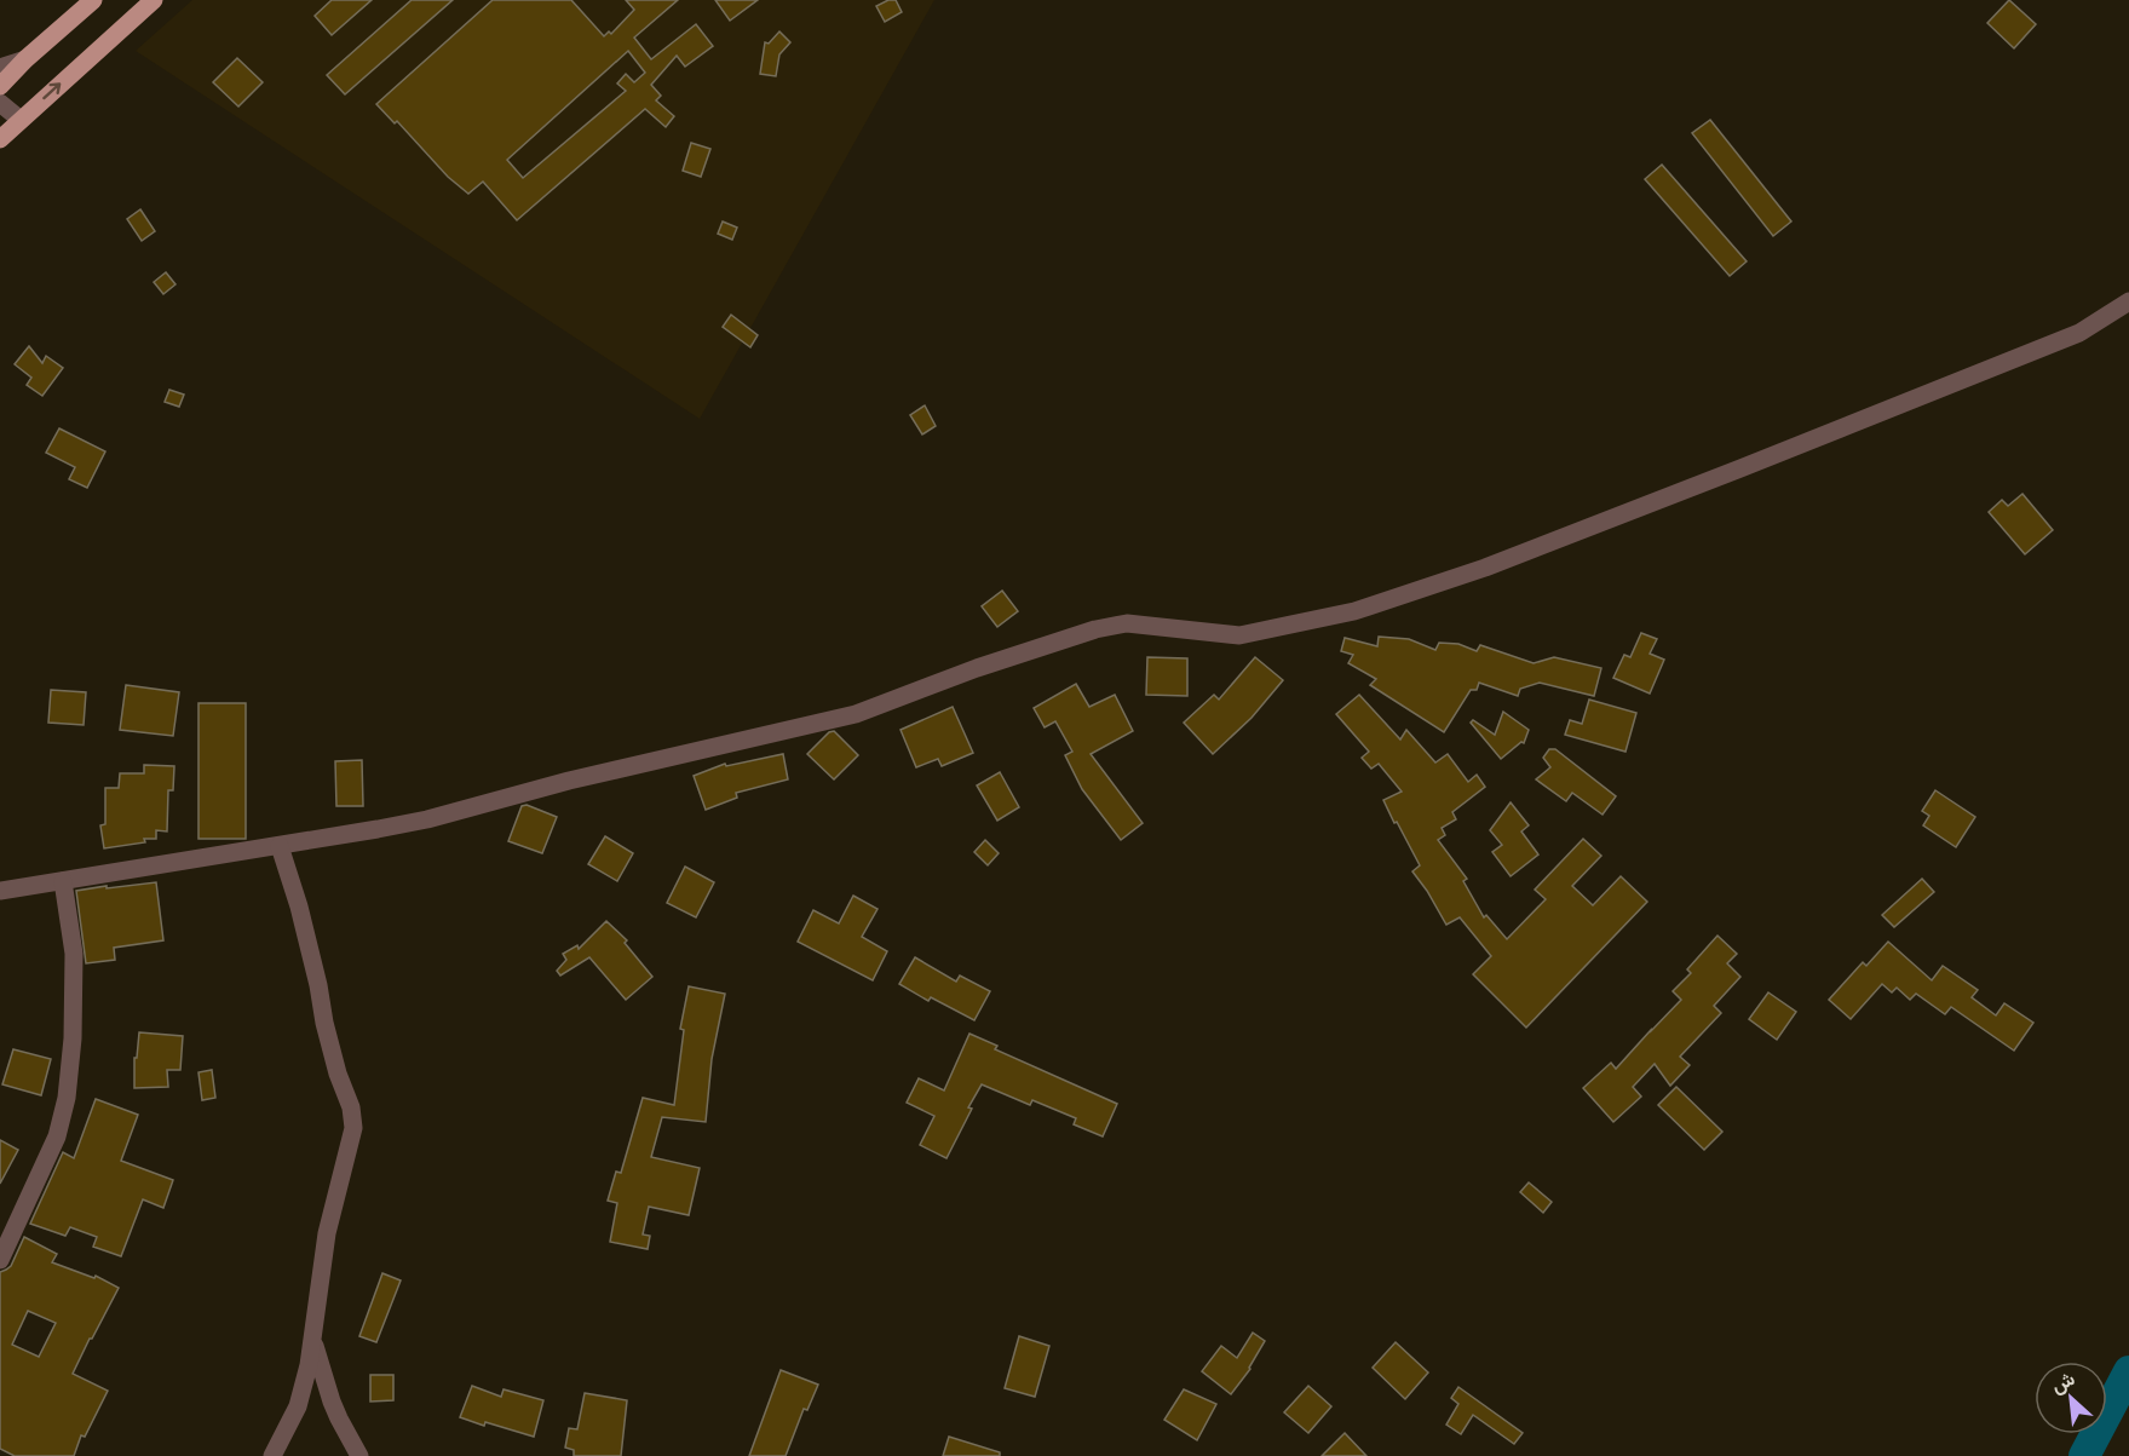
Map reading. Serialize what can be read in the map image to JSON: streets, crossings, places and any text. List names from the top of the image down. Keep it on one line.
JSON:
{"north":"top left"}
